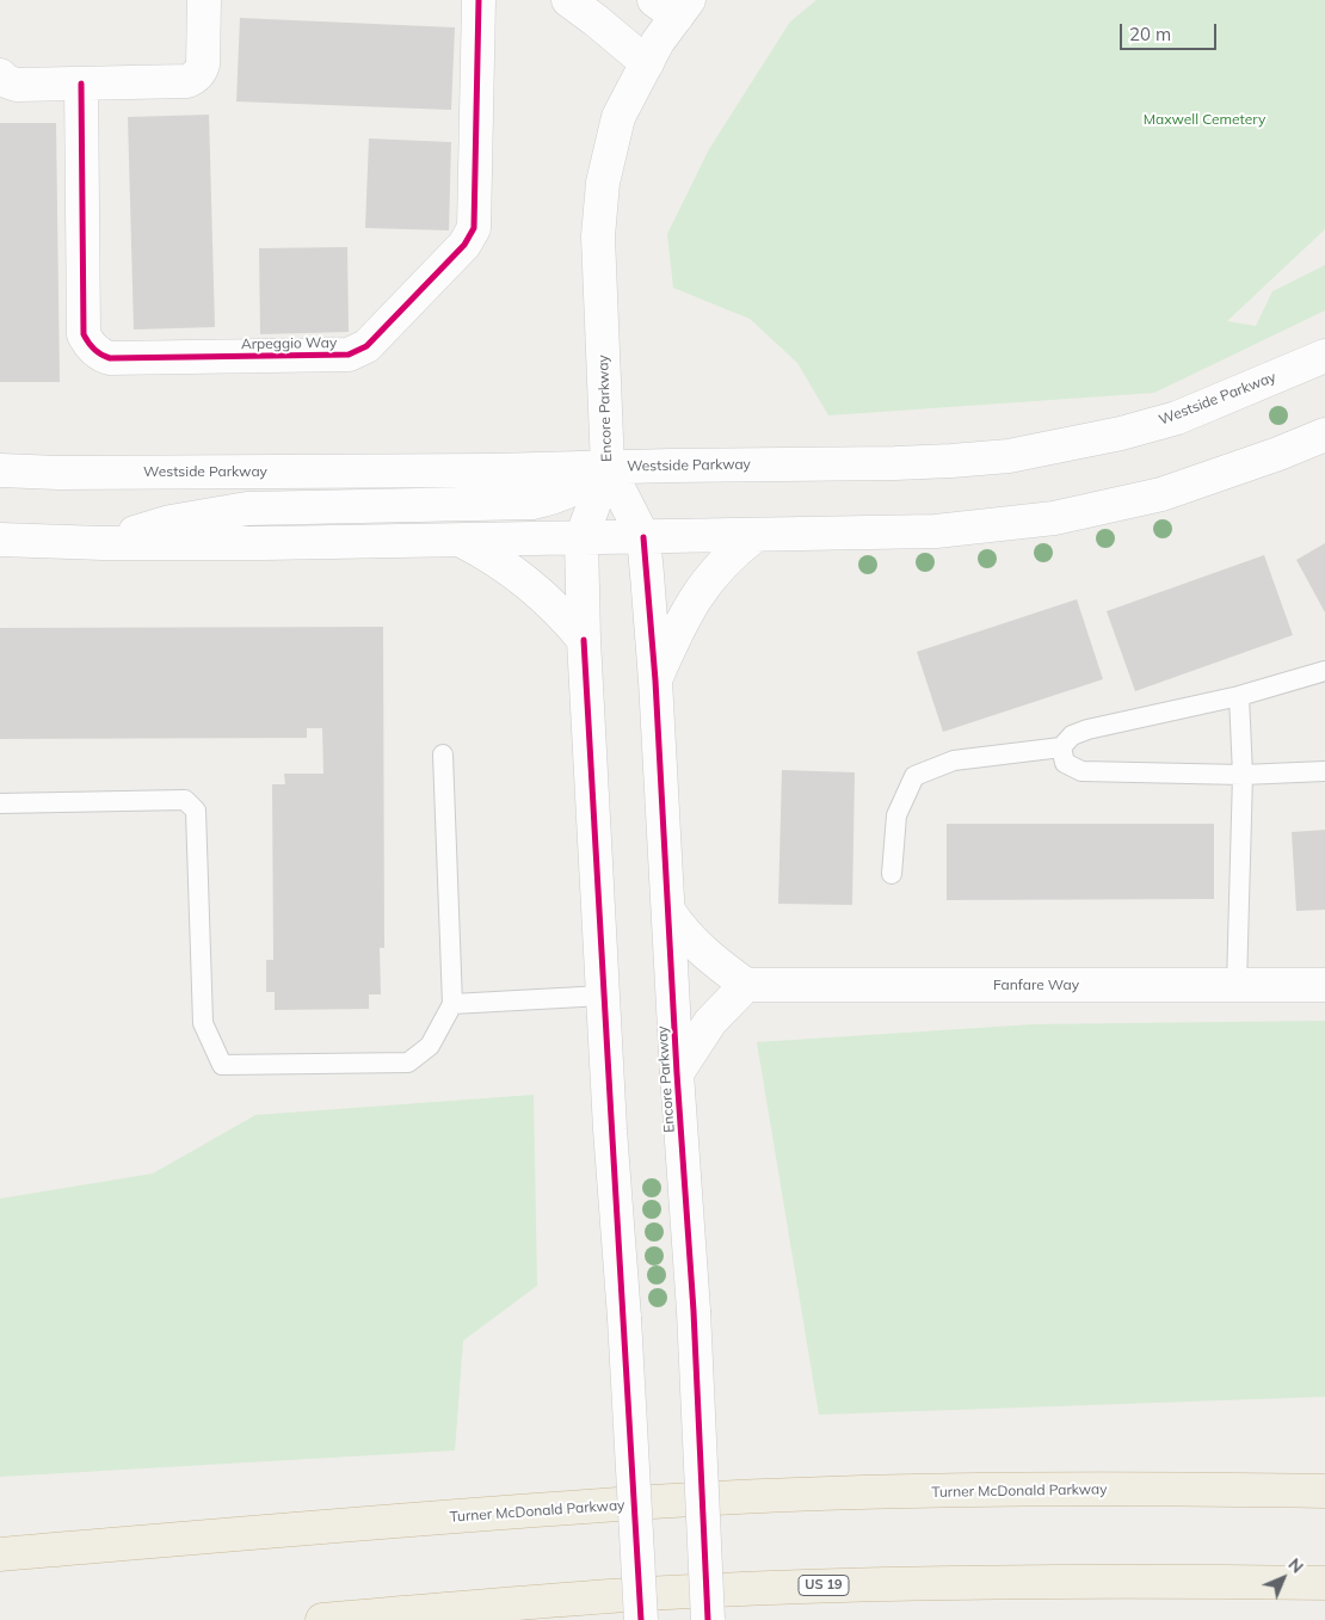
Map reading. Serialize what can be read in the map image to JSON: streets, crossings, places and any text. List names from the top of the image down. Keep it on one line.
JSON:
{"streets":{"highway":["Turner McDonald Parkway","US 19"],"main road":["Arpeggio Way","Westside Parkway","Encore Parkway","Fanfare Way"]},"crossings":[["Westside Parkway","Encore Parkway"]],"parks":["Maxwell Cemetery"],"scale_bar":"20 m","north":"top right"}
